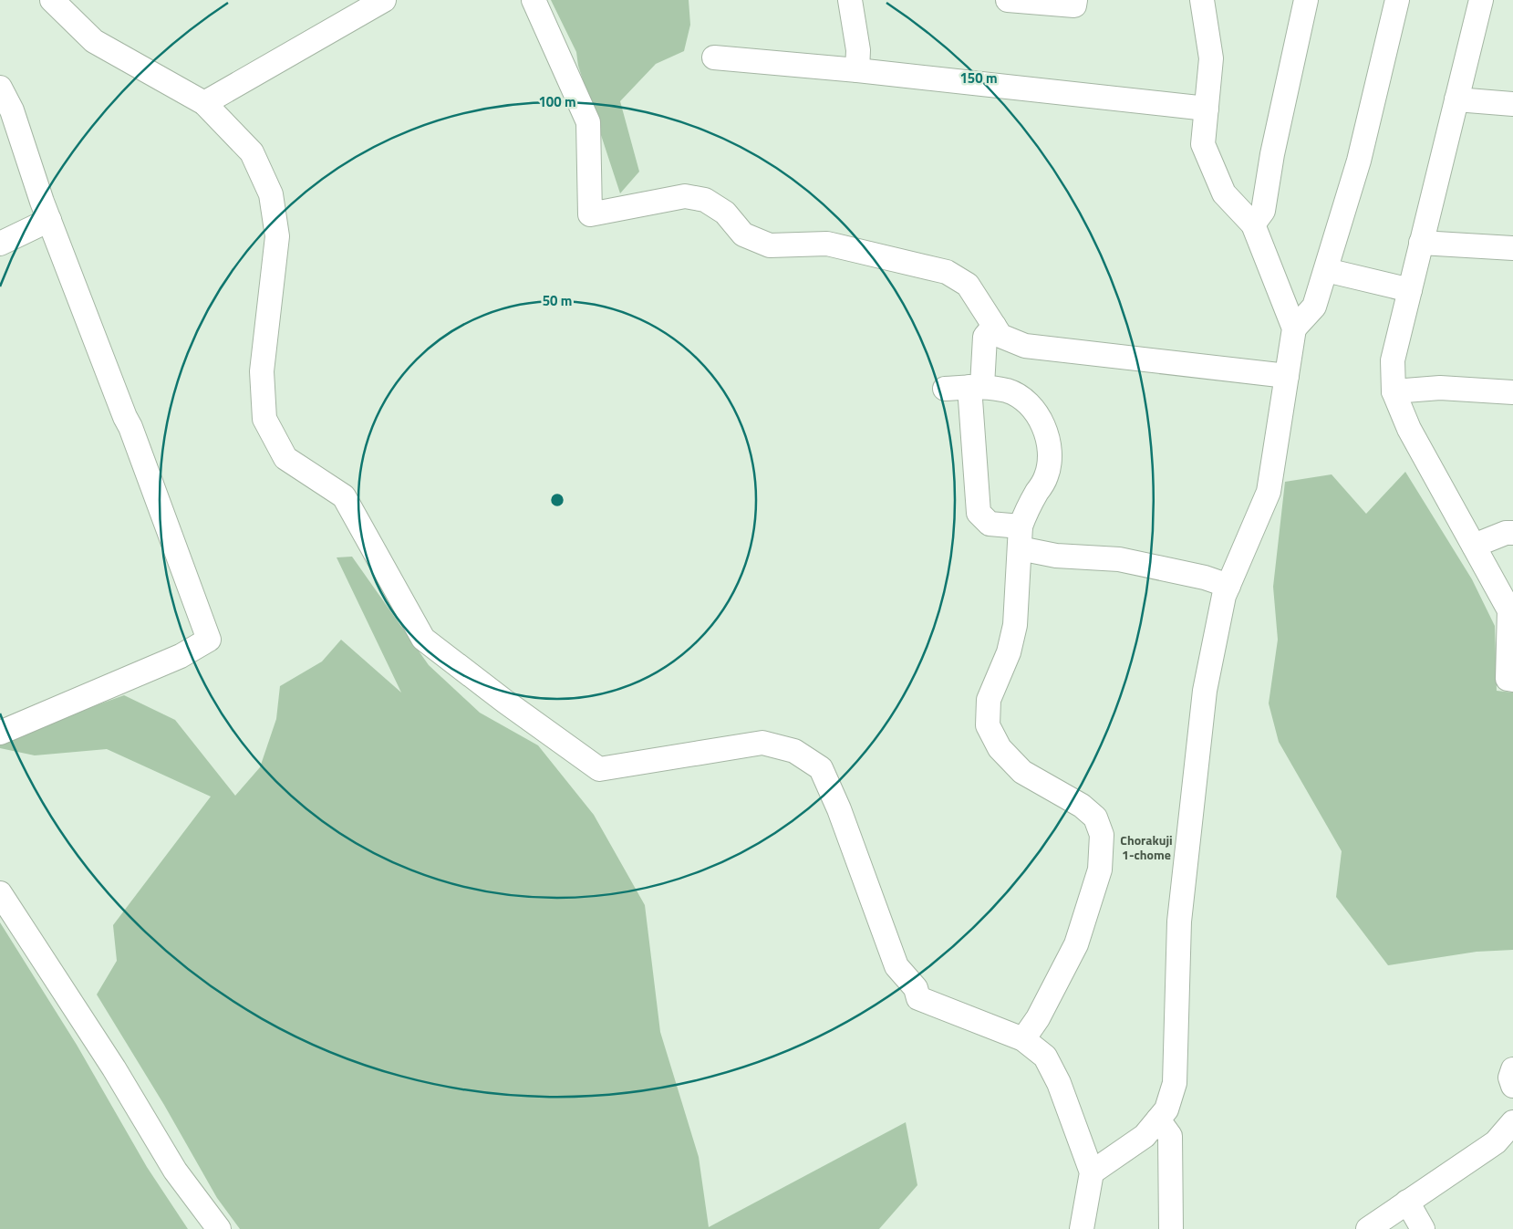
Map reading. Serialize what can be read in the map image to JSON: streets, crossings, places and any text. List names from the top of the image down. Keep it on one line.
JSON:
{"districts":["Chorakuji 1-chome"],"rings":["150 m","100 m","50 m"]}
